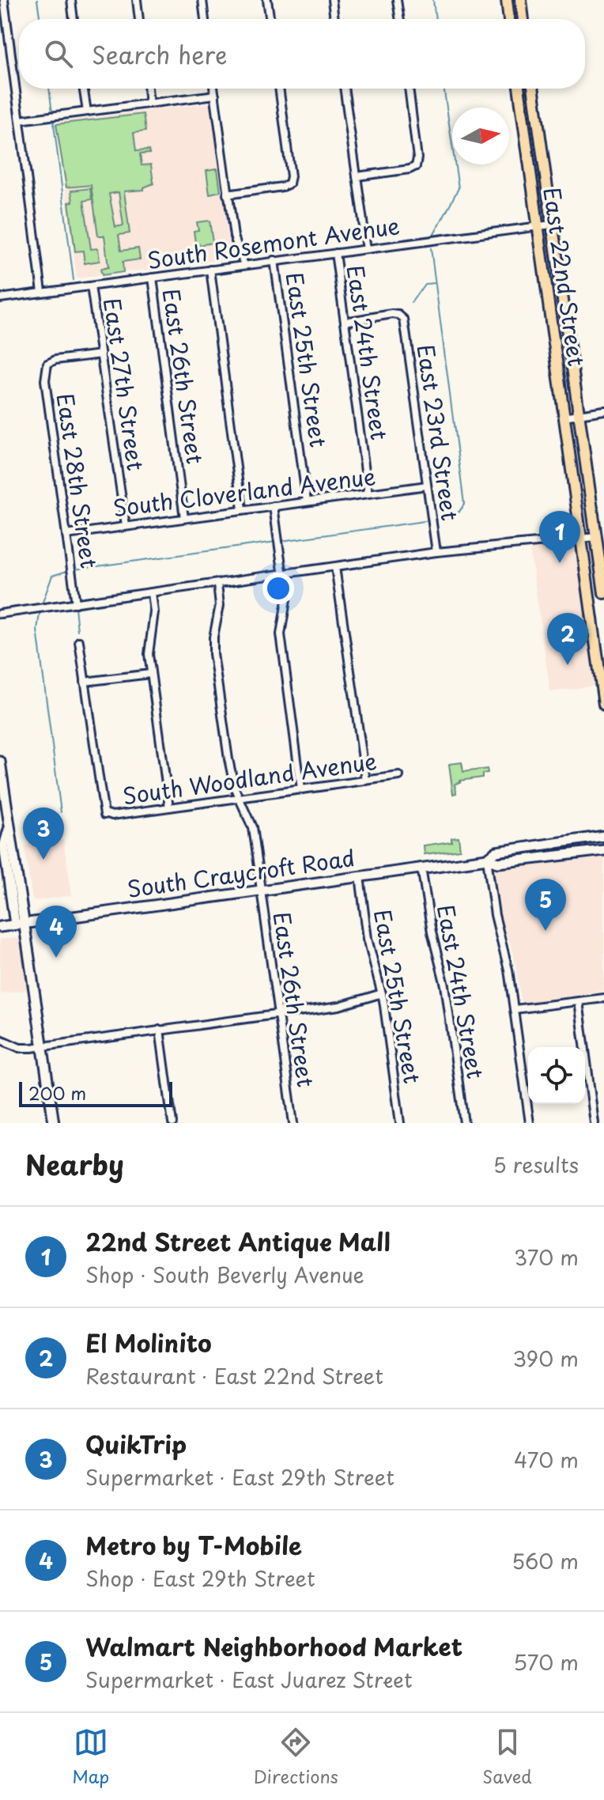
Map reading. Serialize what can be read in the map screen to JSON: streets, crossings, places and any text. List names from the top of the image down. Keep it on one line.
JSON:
{"streets":{"main road":["East 22nd Street","South Craycroft Road"],"street":["South Rosemont Avenue","East 24th Street","East 25th Street","East 26th Street","East 27th Street","East 23rd Street","East 28th Street","South Cloverland Avenue","South Woodland Avenue"]},"crossings":[["South Rosemont Avenue","East 22nd Street"],["South Rosemont Avenue","East 24th Street"],["South Rosemont Avenue","East 25th Street"],["South Rosemont Avenue","East 26th Street"],["South Rosemont Avenue","East 27th Street"],["East 24th Street","East 23rd Street"],["East 24th Street","South Cloverland Avenue"],["East 24th Street","South Craycroft Road"],["East 25th Street","South Cloverland Avenue"],["East 25th Street","South Craycroft Road"],["East 26th Street","South Cloverland Avenue"],["East 26th Street","South Woodland Avenue"],["East 26th Street","South Craycroft Road"],["East 27th Street","East 28th Street"],["East 27th Street","South Cloverland Avenue"],["East 23rd Street","South Cloverland Avenue"],["East 28th Street","South Cloverland Avenue"]],"scale_bar":"200 m","north":"right","page":{"search":"Search here","pins":["1","2","3","5","4"],"scale":"200 m","heading":["Nearby","5 results"],"list":[{"mark":"1","name":"22nd Street Antique Mall","note":"Shop · South Beverly Avenue","value":"370 m"},{"mark":"2","name":"El Molinito","note":"Restaurant · East 22nd Street","value":"390 m"},{"mark":"3","name":"QuikTrip","note":"Supermarket · East 29th Street","value":"470 m"},{"mark":"4","name":"Metro by T-Mobile","note":"Shop · East 29th Street","value":"560 m"},{"mark":"5","name":"Walmart Neighborhood Market","note":"Supermarket · East Juarez Street","value":"570 m"}],"nav":["Map","Directions","Saved"]}}
